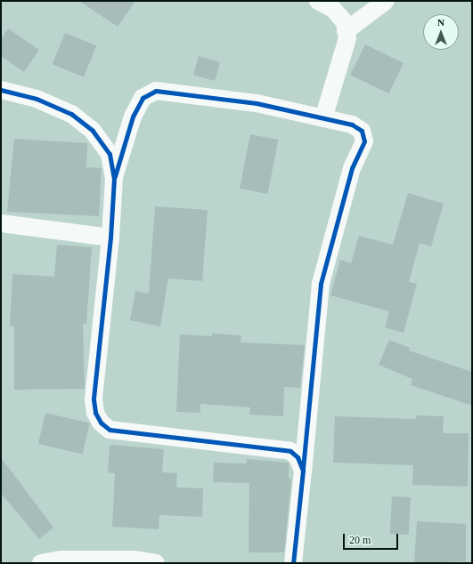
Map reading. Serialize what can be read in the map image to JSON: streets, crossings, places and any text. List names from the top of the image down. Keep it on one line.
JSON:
{"scale_bar":"20 m","north":"top"}
